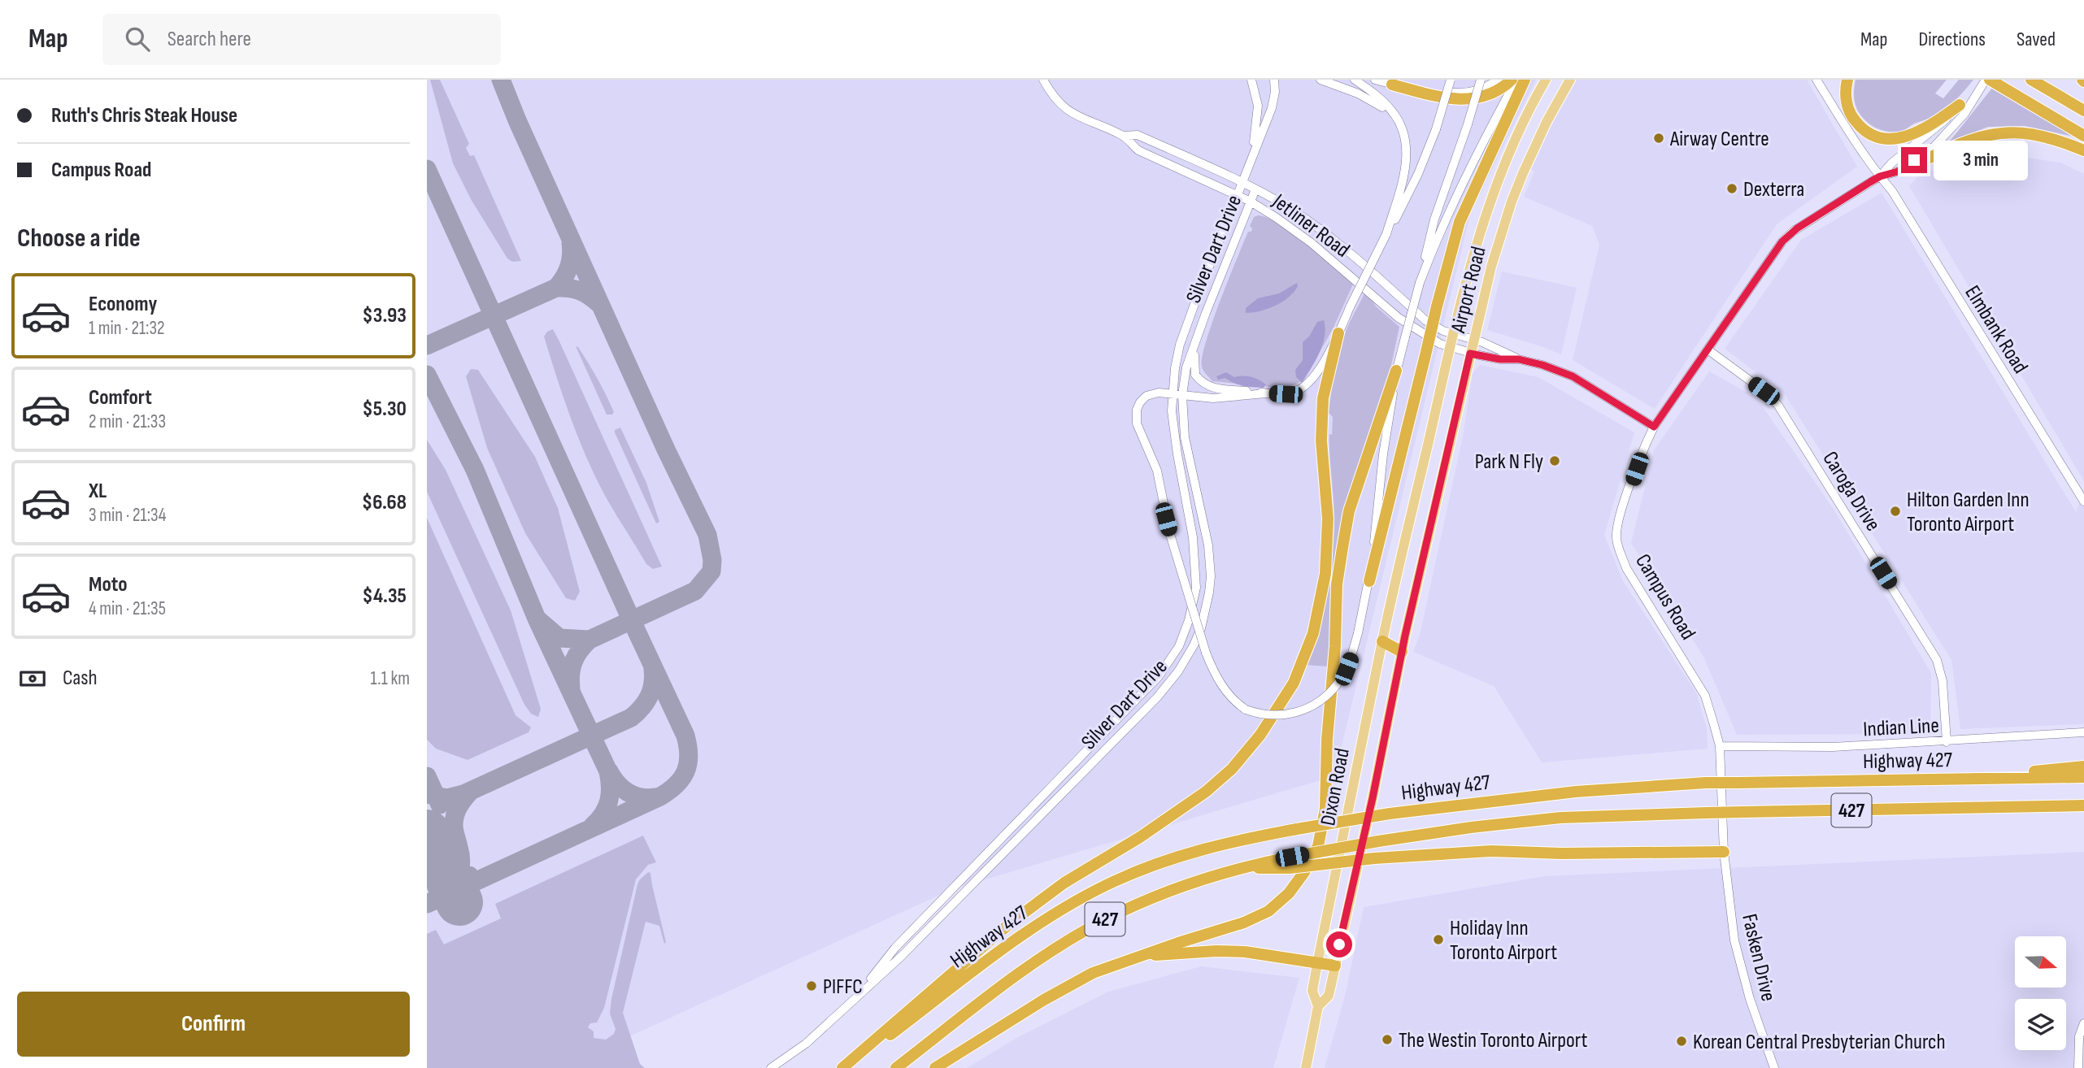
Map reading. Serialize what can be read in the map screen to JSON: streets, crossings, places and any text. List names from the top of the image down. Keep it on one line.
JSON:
{"streets":{"highway":["Highway 427","427"],"main road":["Airport Road","Dixon Road"],"street":["Jetliner Road","Silver Dart Drive","Elmbank Road","Caroga Drive","Campus Road","Indian Line","Fasken Drive"]},"crossings":[["Jetliner Road","Silver Dart Drive"],["Jetliner Road","Airport Road"],["Airport Road","Dixon Road"],["Elmbank Road","Campus Road"],["Caroga Drive","Campus Road"],["Caroga Drive","Indian Line"],["Campus Road","Indian Line"],["Campus Road","Fasken Drive"]],"places":["Airway Centre","Dexterra","Park N Fly","Hilton Garden Inn Toronto Airport","Holiday Inn Toronto Airport","PIFFC","The Westin Toronto Airport","Korean Central Presbyterian Church"],"north":"right","page":{"header":"Map","search":"Search here","nav":["Map","Directions","Saved"],"banner":["Ruth's Chris Steak House","Campus Road"],"bubble":"3 min","heading":"Choose a ride","list":[{"name":"Economy","note":"1 min · 21:32","value":"$3.93"},{"name":"Comfort","note":"2 min · 21:33","value":"$5.30"},{"name":"XL","note":"3 min · 21:34","value":"$6.68"},{"name":"Moto","note":"4 min · 21:35","value":"$4.35"}],"pay":["Cash","1.1 km"],"buttons":"Confirm"}}
